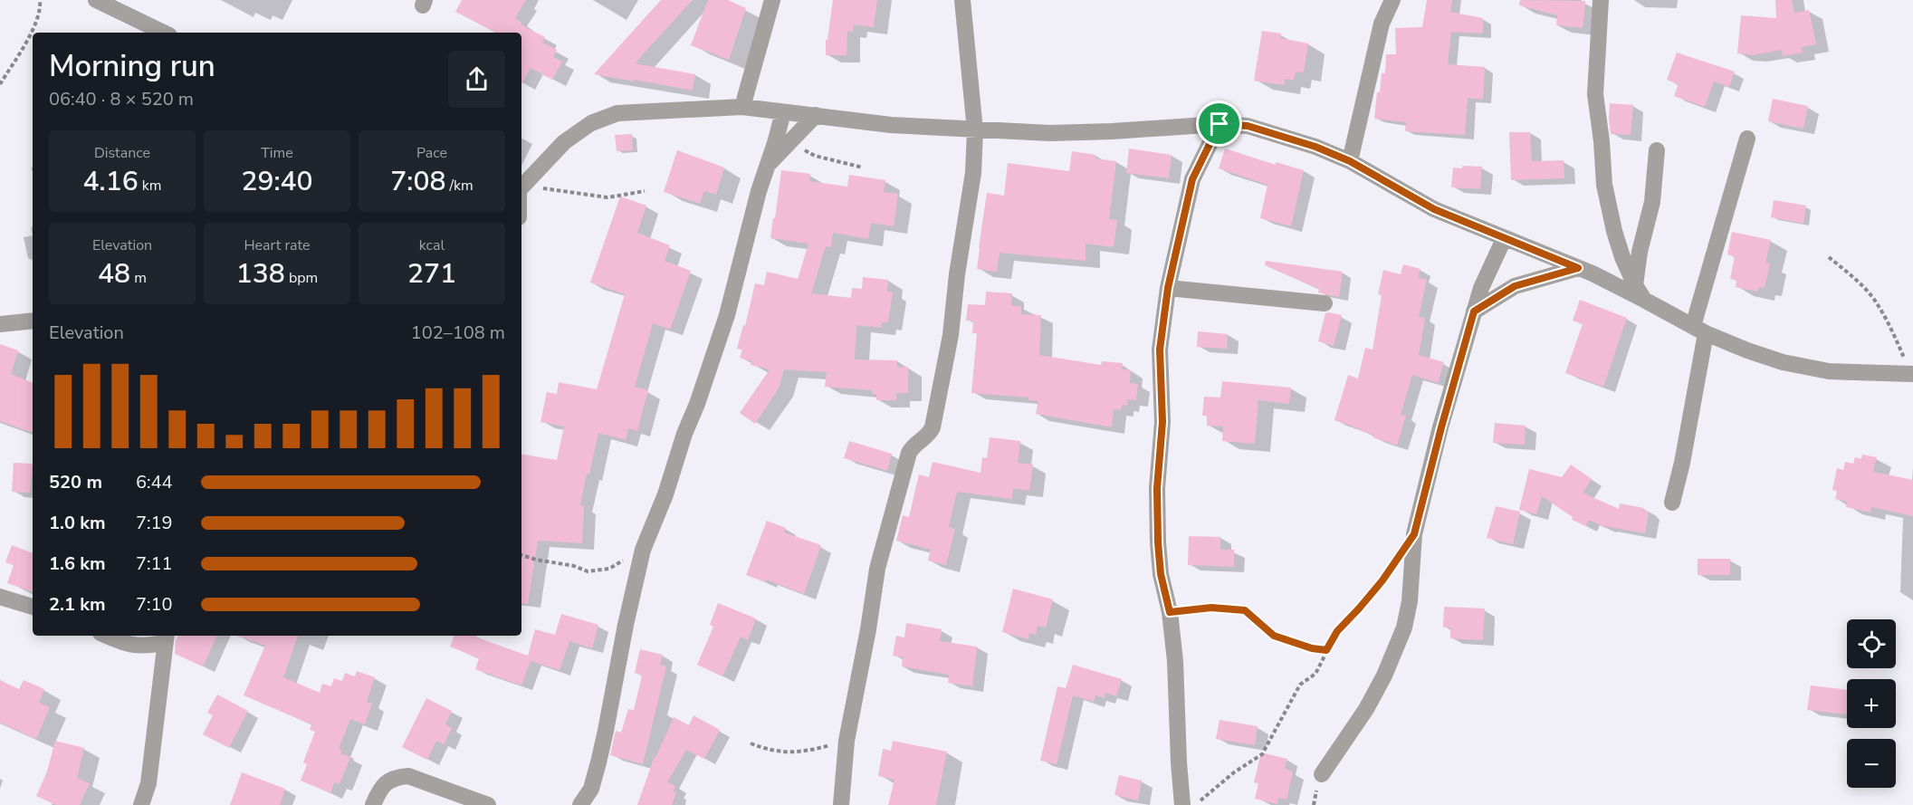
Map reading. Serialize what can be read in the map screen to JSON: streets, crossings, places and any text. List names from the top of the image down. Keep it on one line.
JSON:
{"page":{"heading":["Morning run","06:40 · 8 × 520 m"],"stats":[["Distance","4.16 km"],["Time","29:40"],["Pace","7:08 /km"],["Elevation","48 m"],["Heart rate","138 bpm"],["kcal","271"]],"chart":["Elevation","102–108 m"],"list":[{"name":"520 m","note":"6:44"},{"name":"1.0 km","note":"7:19"},{"name":"1.6 km","note":"7:11"},{"name":"2.1 km","note":"7:10"}],"map_buttons":["+","−"]}}
